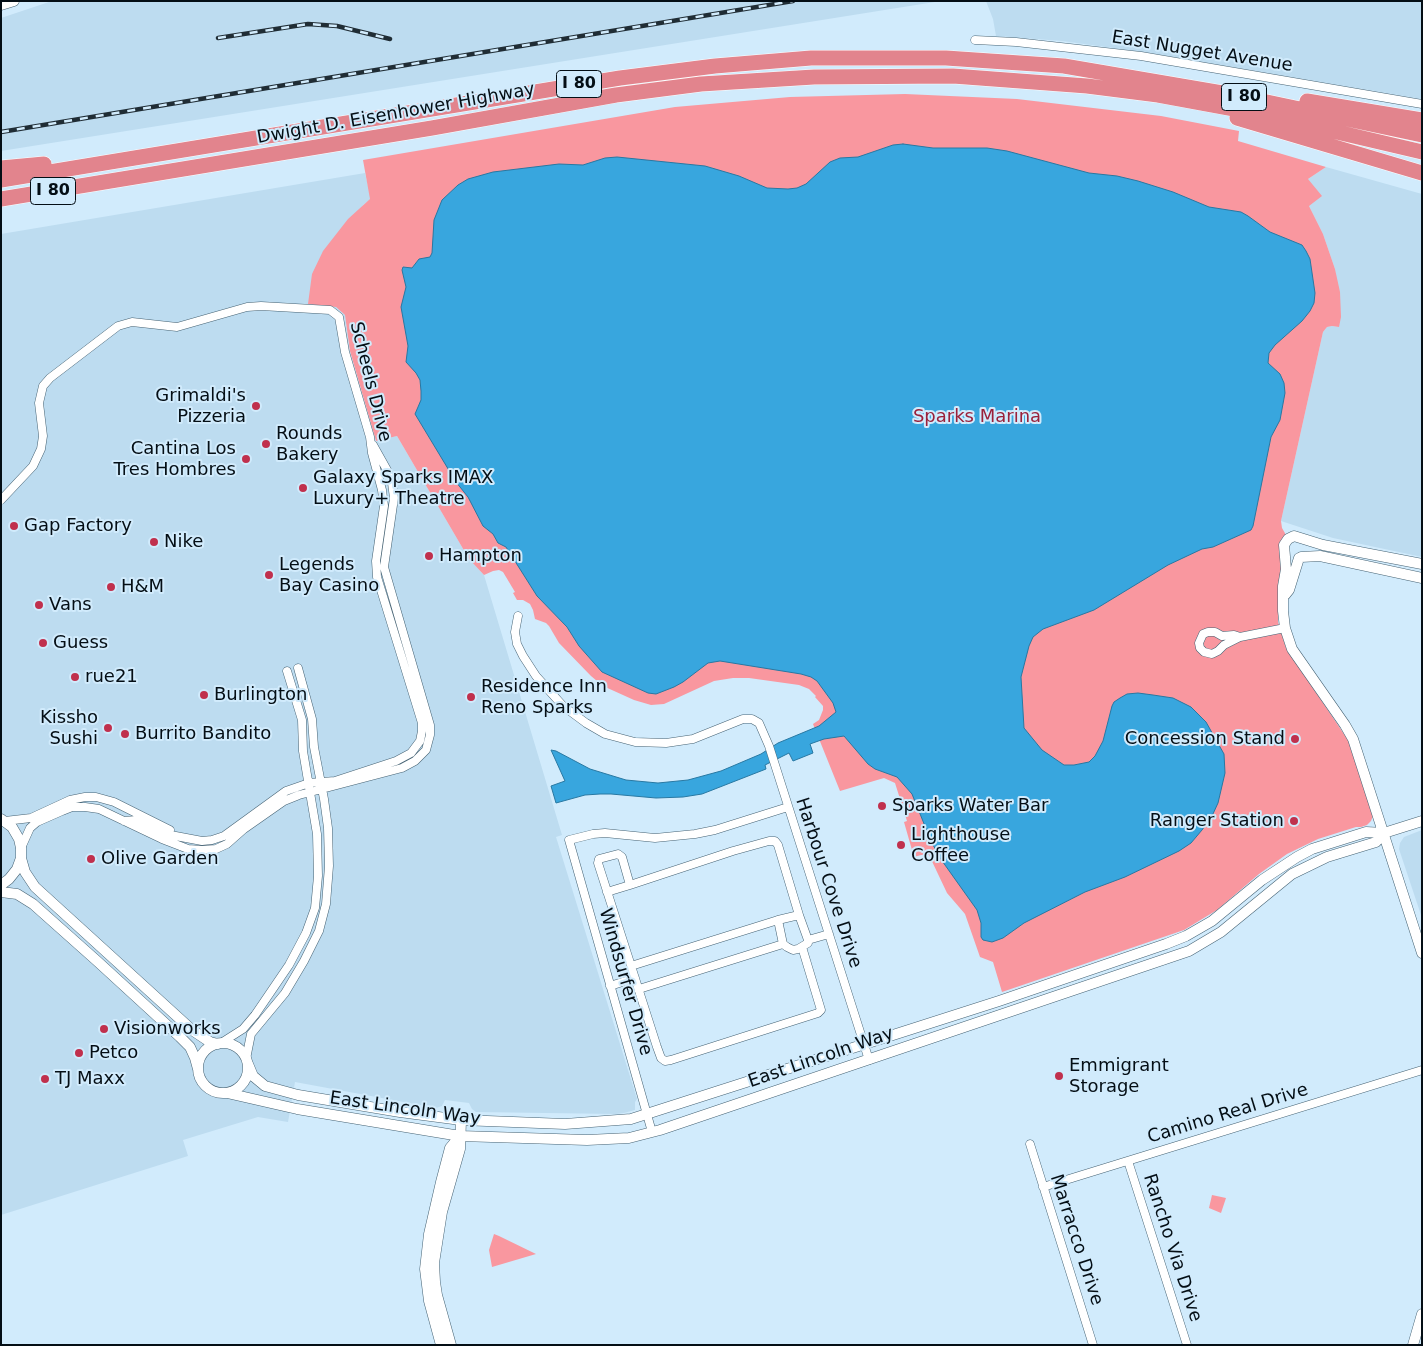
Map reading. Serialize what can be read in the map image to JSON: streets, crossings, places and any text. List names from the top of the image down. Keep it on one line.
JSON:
{"streets":{"highway":["I 80","Dwight D. Eisenhower Highway"],"street":["East Nugget Avenue","Scheels Drive","Harbour Cove Drive","Windsurfer Drive","East Lincoln Way","Camino Real Drive","Marracco Drive","Rancho Via Drive"]},"crossings":[["Harbour Cove Drive","Windsurfer Drive"],["Harbour Cove Drive","East Lincoln Way"],["Windsurfer Drive","East Lincoln Way"],["Camino Real Drive","Marracco Drive"],["Camino Real Drive","Rancho Via Drive"]],"parks":["Sparks Marina"],"places":["Grimaldi's Pizzeria","Rounds Bakery","Cantina Los Tres Hombres","Galaxy Sparks IMAX Luxury+ Theatre","Gap Factory","Nike","Hampton","Legends Bay Casino","H&M","Vans","Guess","rue21","Burlington","Residence Inn Reno Sparks","Kissho Sushi","Burrito Bandito","Concession Stand","Sparks Water Bar","Ranger Station","Lighthouse Coffee","Olive Garden","Visionworks","Petco","Emmigrant Storage","TJ Maxx"]}
